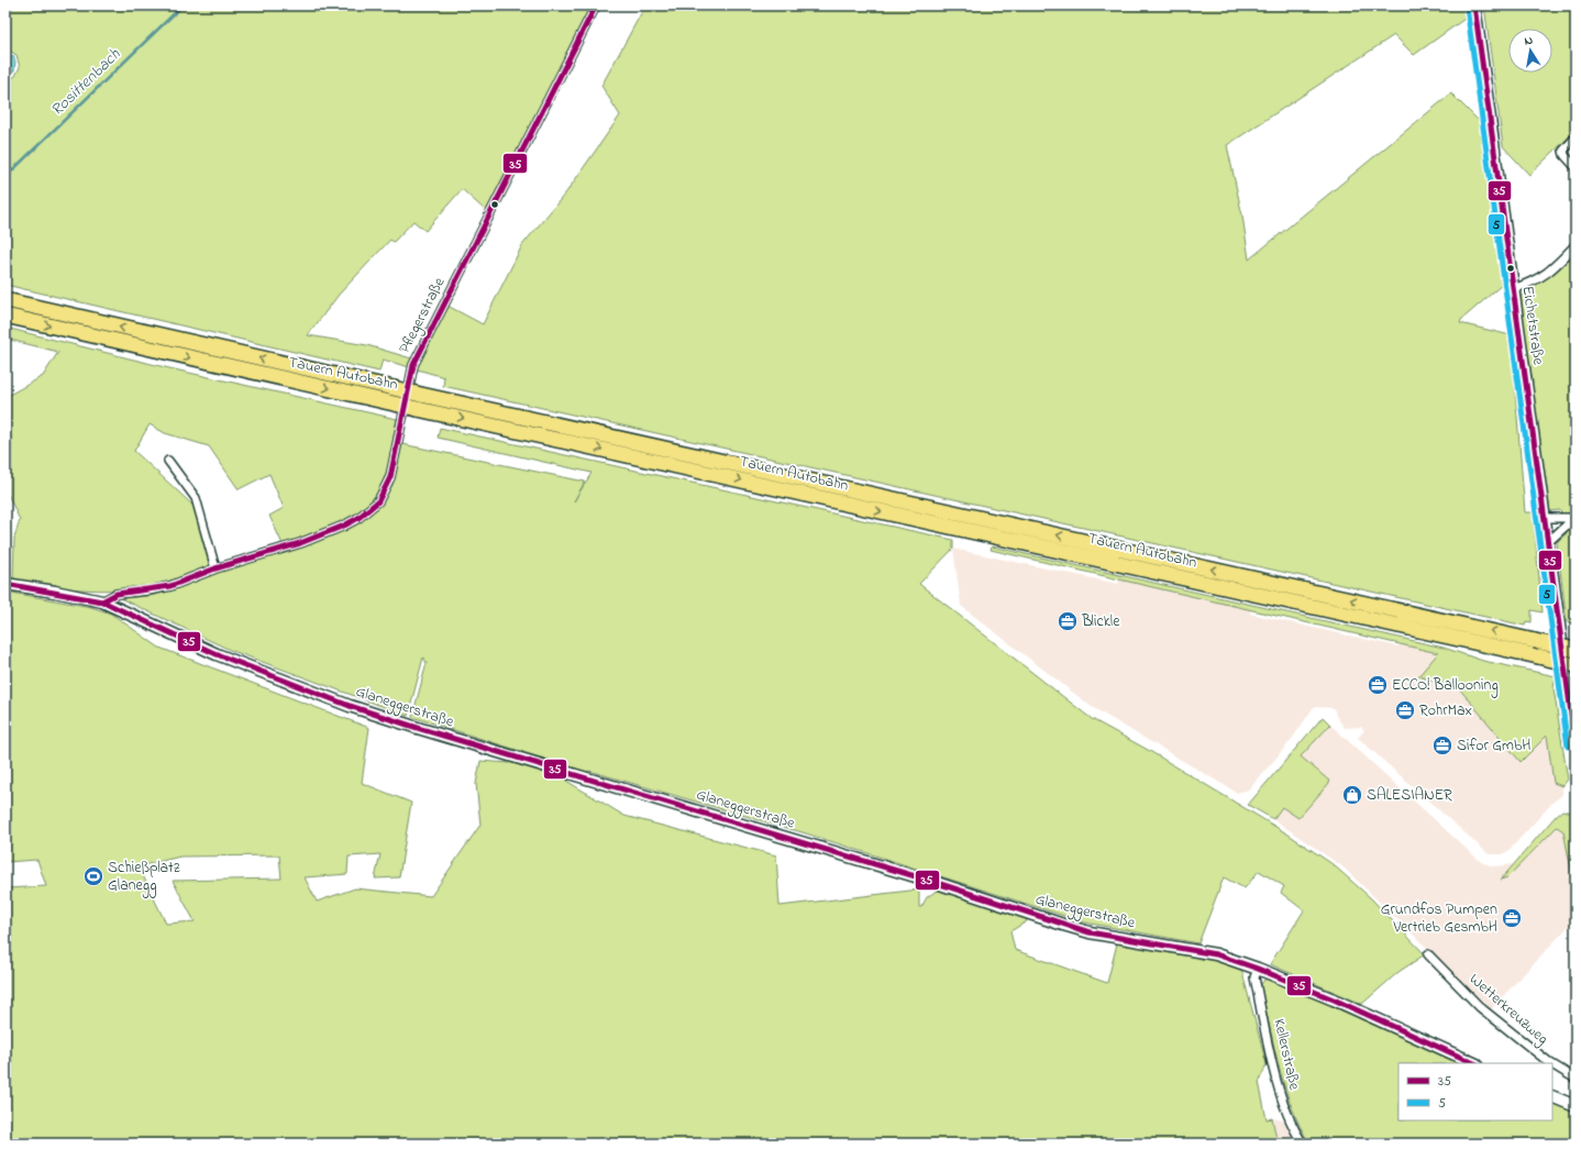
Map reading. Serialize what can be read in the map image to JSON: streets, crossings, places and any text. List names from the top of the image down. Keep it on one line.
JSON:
{"streets":{"highway":["Tauern Autobahn"],"street":["Pflegerstraße","Eichetstraße","Glaneggerstraße","Wetterkreuzweg","Kellerstraße"]},"crossings":[["Pflegerstraße","Glaneggerstraße"],["Glaneggerstraße","Kellerstraße"]],"water":["Rosittenbach"],"places":{"office":["Blickle","ECCO! Ballooning","RohrMax","Sifor GmbH","Grundfos Pumpen Vertrieb GesmbH"],"shop":["SALESIANER"],"sports":["Schießplatz Glanegg"]},"lines":["transit line 35","transit line 5"],"legend":["35","5"],"north":"top"}
